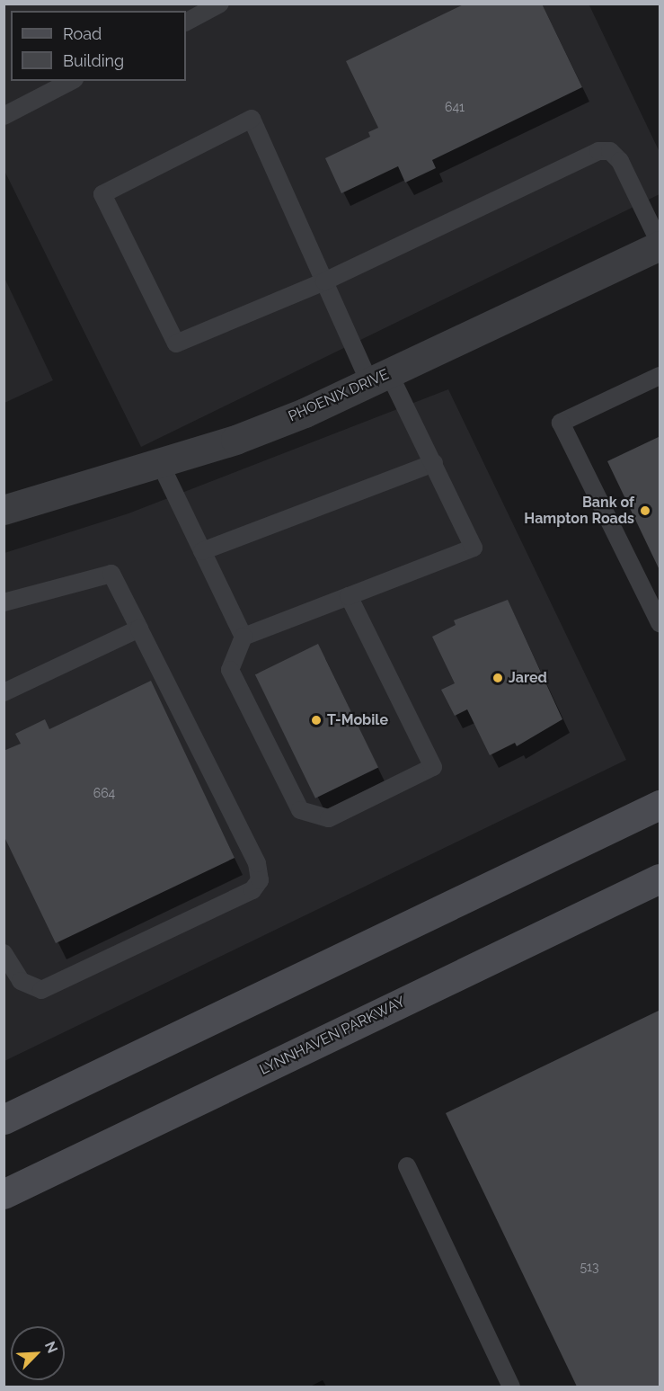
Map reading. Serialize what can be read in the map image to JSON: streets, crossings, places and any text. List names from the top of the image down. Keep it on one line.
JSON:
{"streets":{"main road":["LYNNHAVEN PARKWAY"],"street":["PHOENIX DRIVE"]},"places":["Bank of Hampton Roads","Jared","T-Mobile"],"house_numbers":["641","664","513"],"legend":["Road","Building"],"north":"top right"}
